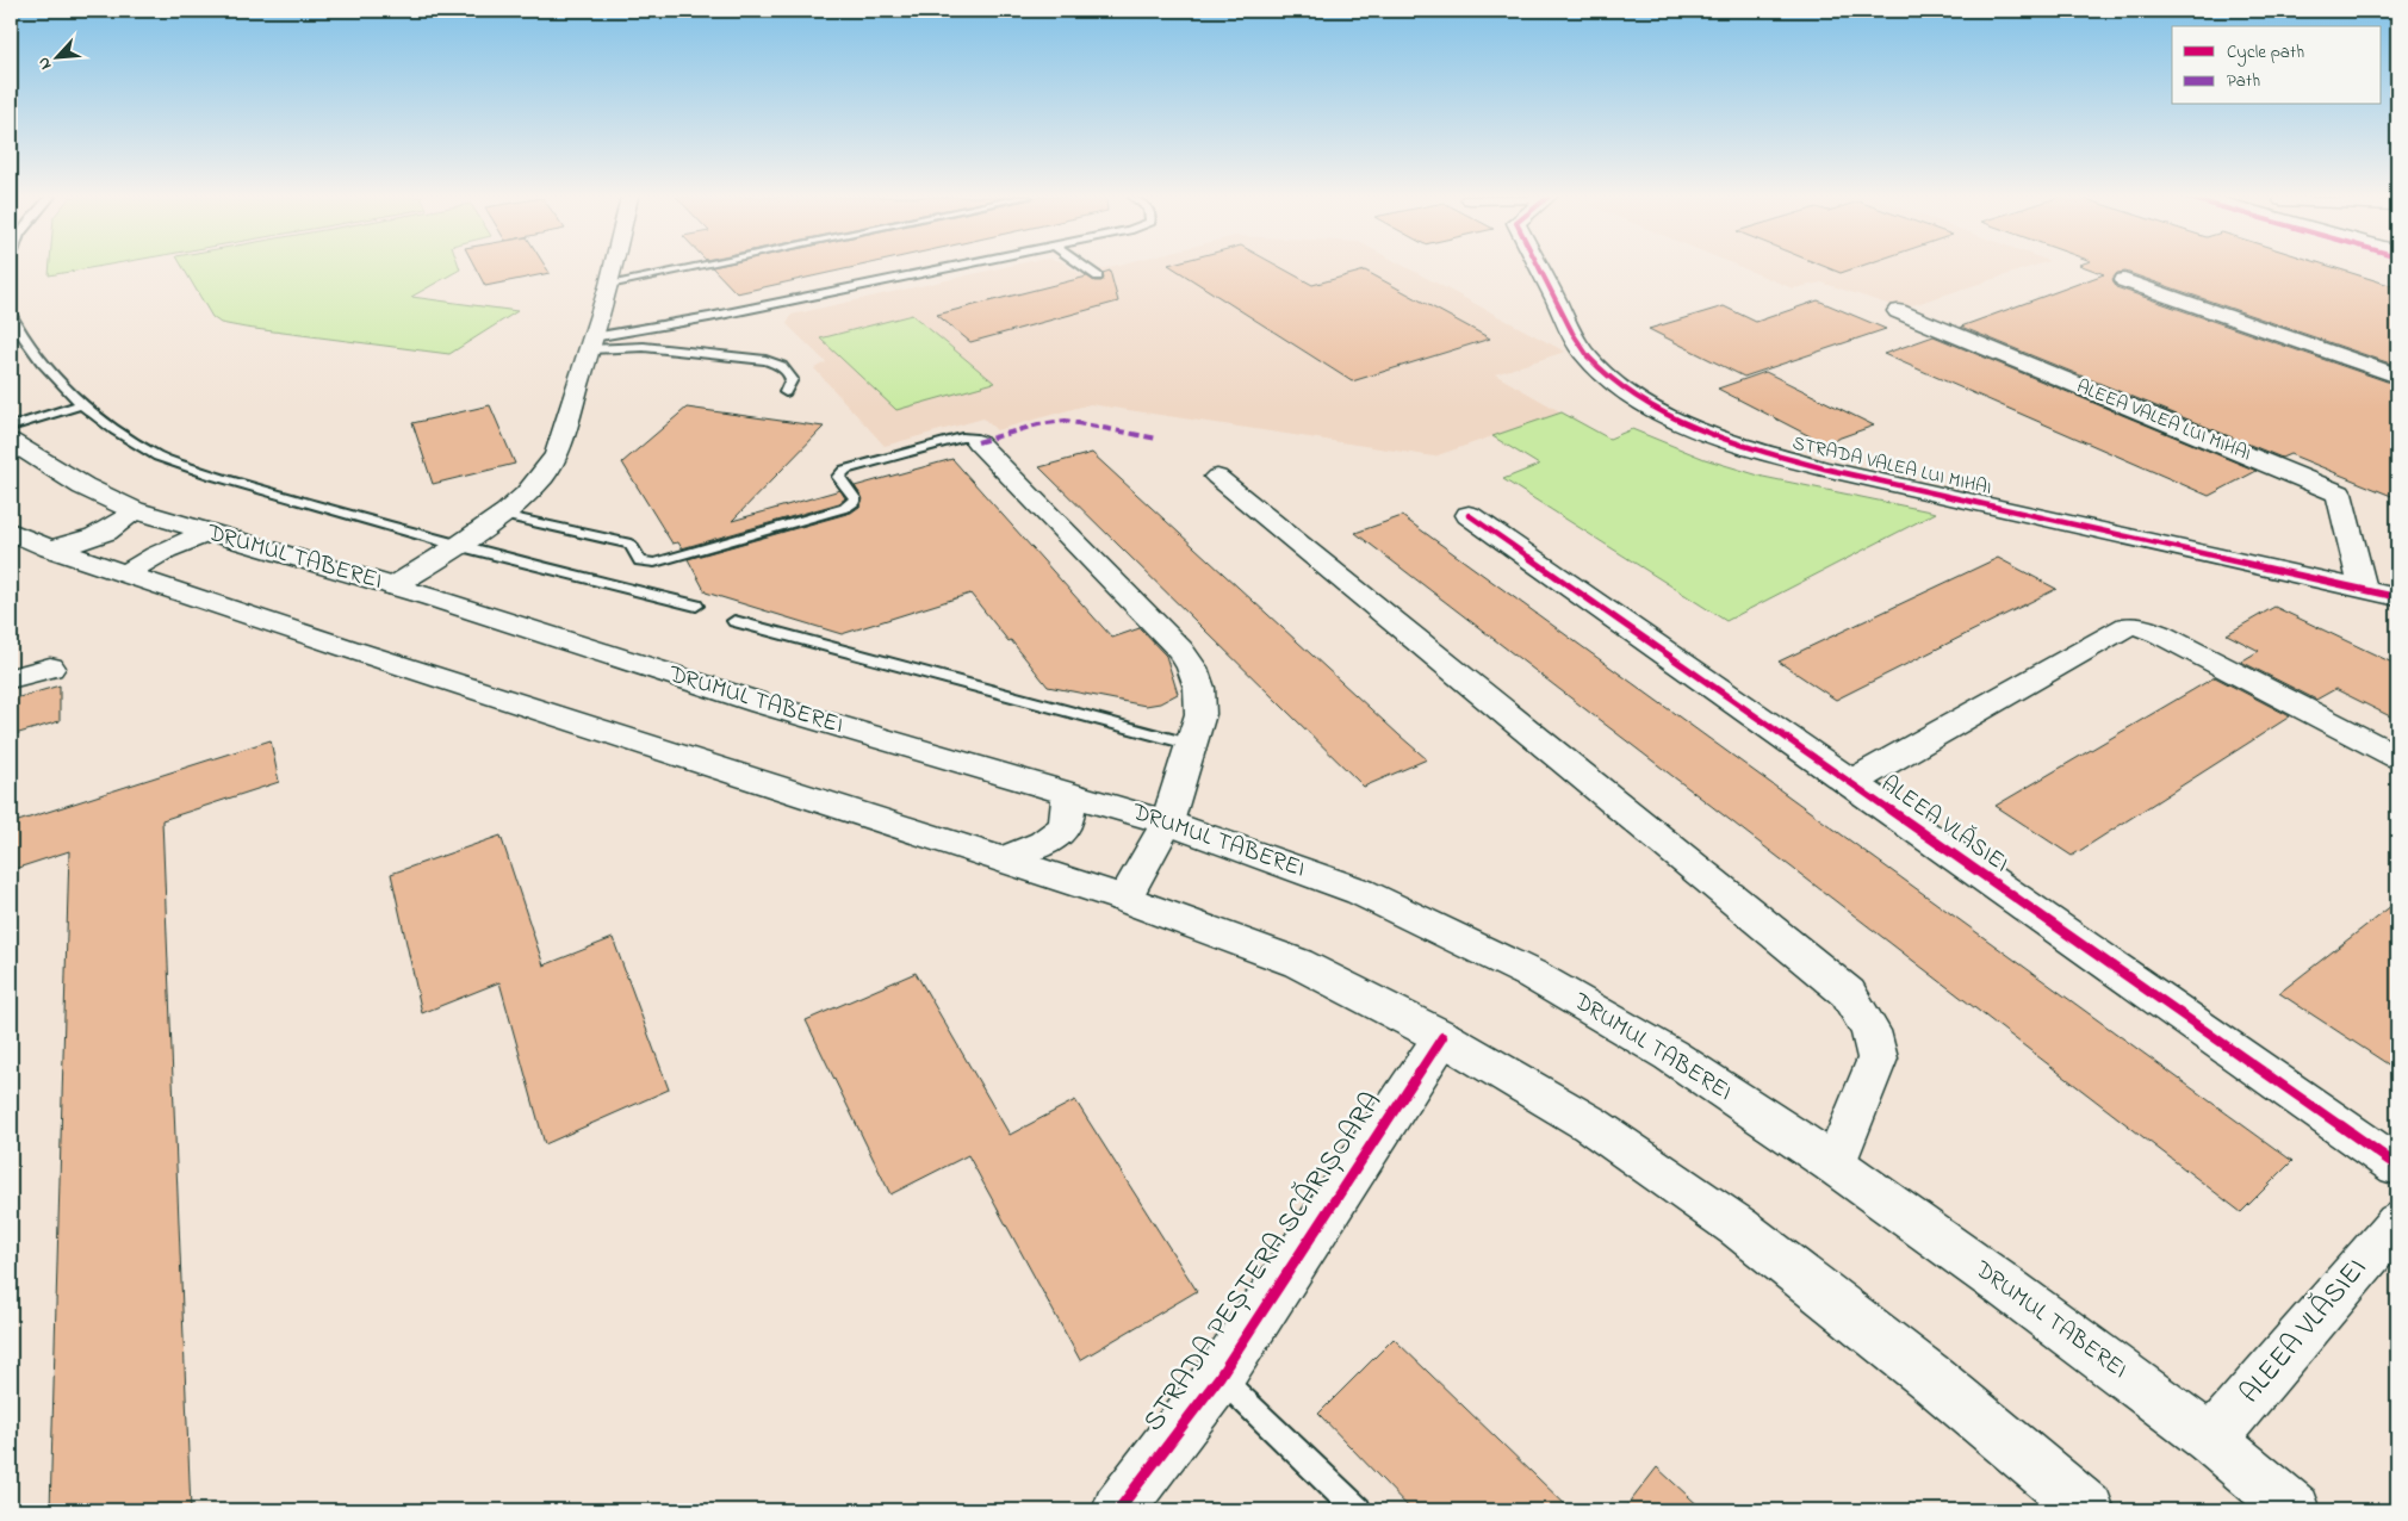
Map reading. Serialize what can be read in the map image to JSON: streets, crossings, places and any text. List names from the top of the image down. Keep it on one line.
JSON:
{"streets":{"street":["ALEEA VALEA LUI MIHAI","STRADA VALEA LUI MIHAI","DRUMUL TABEREI","ALEEA VLĂSIEI","STRADA PEȘTERA SCĂRIȘOARA"]},"crossings":[["ALEEA VALEA LUI MIHAI","STRADA VALEA LUI MIHAI"],["DRUMUL TABEREI","ALEEA VLĂSIEI"]],"legend":["Cycle path","Path"],"north":"bottom left"}
